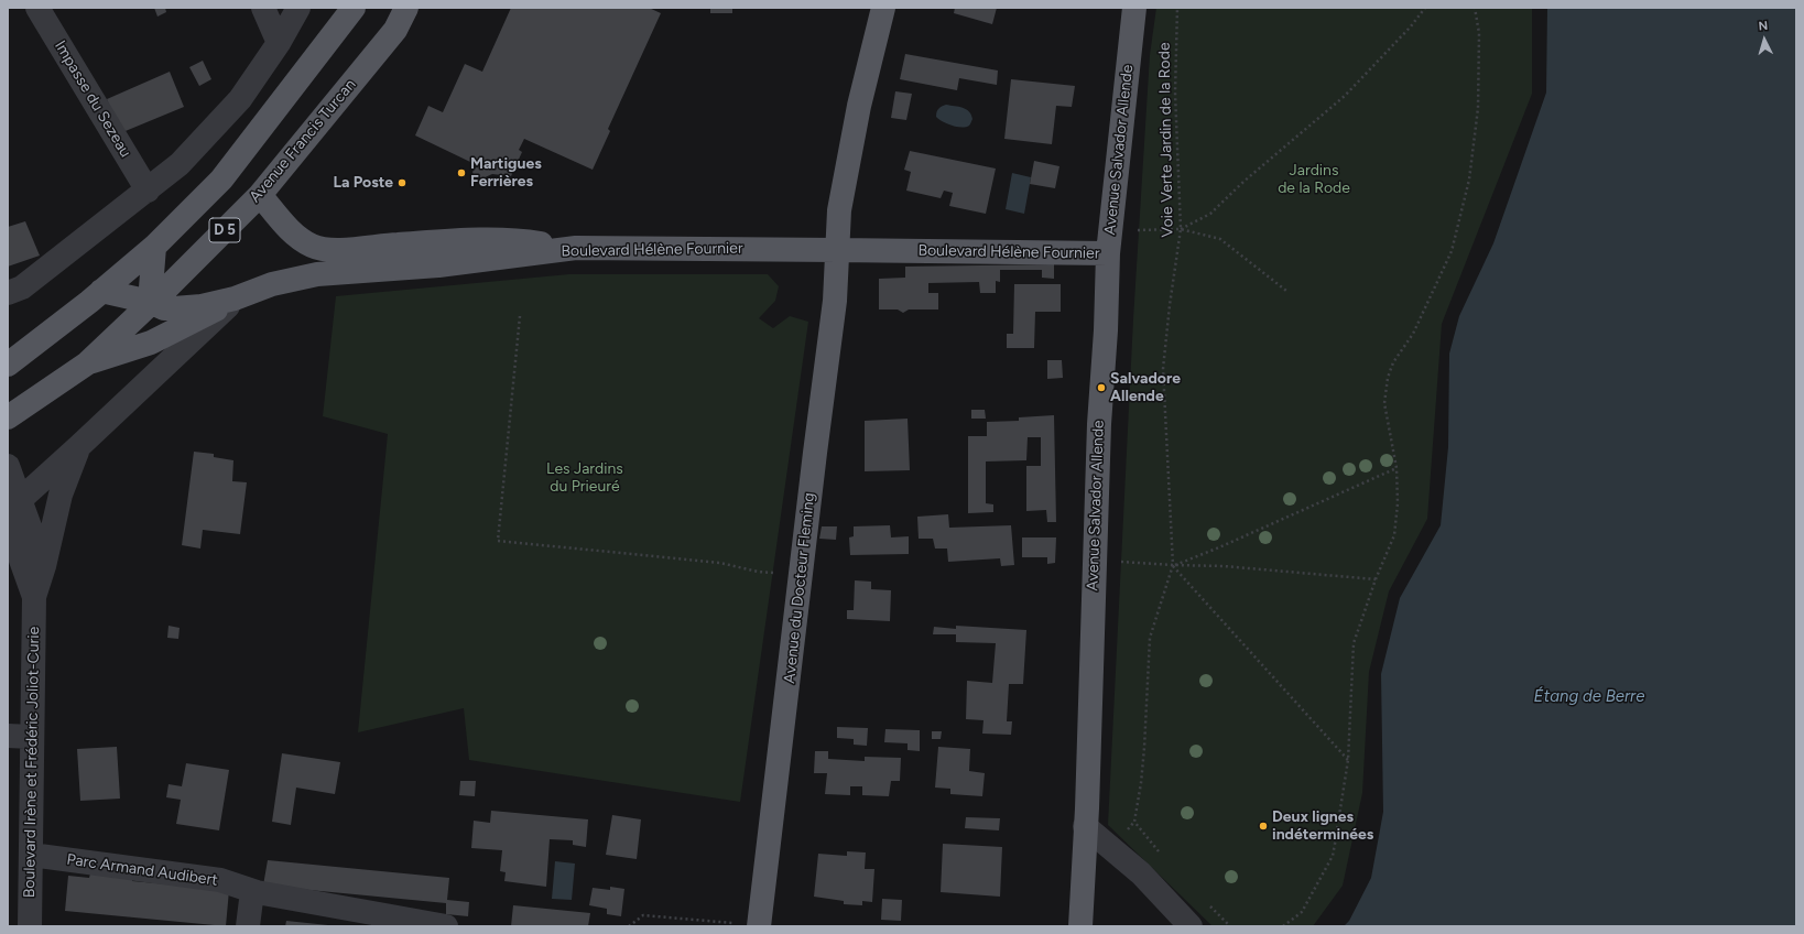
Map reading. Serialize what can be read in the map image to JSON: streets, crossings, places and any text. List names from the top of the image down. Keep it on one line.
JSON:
{"streets":{"main road":["Avenue Francis Turcan","Avenue Salvador Allende","D 5","Boulevard Hélène Fournier","Avenue du Docteur Fleming"],"street":["Impasse du Sezeau","Boulevard Irène et Frédéric Joliot-Curie","Parc Armand Audibert"],"path":["Voie Verte Jardin de la Rode"]},"crossings":[["Avenue Francis Turcan","Boulevard Hélène Fournier"],["Avenue Salvador Allende","Boulevard Hélène Fournier"],["D 5","Boulevard Hélène Fournier"],["Boulevard Hélène Fournier","Avenue du Docteur Fleming"],["Boulevard Irène et Frédéric Joliot-Curie","Parc Armand Audibert"]],"water":["Étang de Berre"],"parks":["Jardins de la Rode","Les Jardins du Prieuré"],"places":["Martigues Ferrières","La Poste","Salvadore Allende","Deux lignes indéterminées"],"north":"top"}
